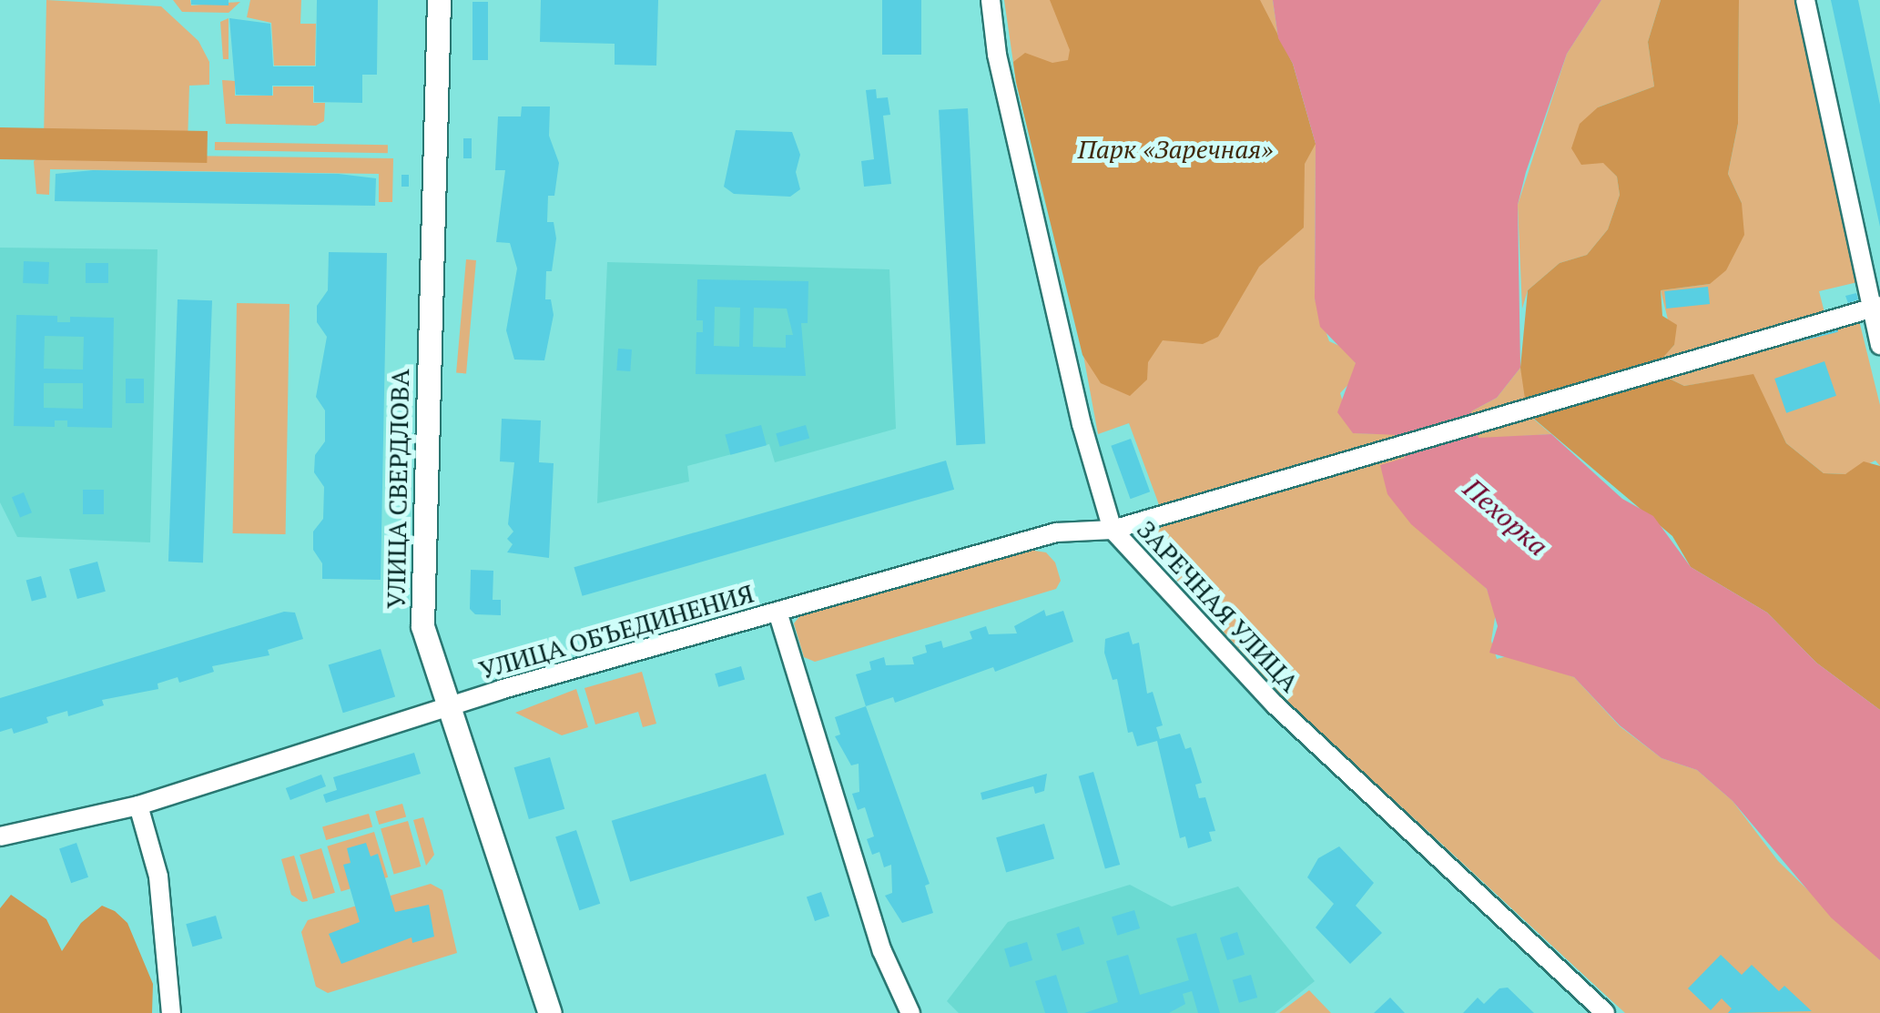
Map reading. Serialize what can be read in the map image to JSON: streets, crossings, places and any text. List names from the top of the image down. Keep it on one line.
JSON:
{"streets":{"main road":["УЛИЦА СВЕРДЛОВА"],"street":["ЗАРЕЧНАЯ УЛИЦА","УЛИЦА ОБЪЕДИНЕНИЯ"]},"crossings":[["УЛИЦА СВЕРДЛОВА","УЛИЦА ОБЪЕДИНЕНИЯ"],["ЗАРЕЧНАЯ УЛИЦА","УЛИЦА ОБЪЕДИНЕНИЯ"]],"water":["Пехорка"],"parks":["Парк «Заречная»"]}
